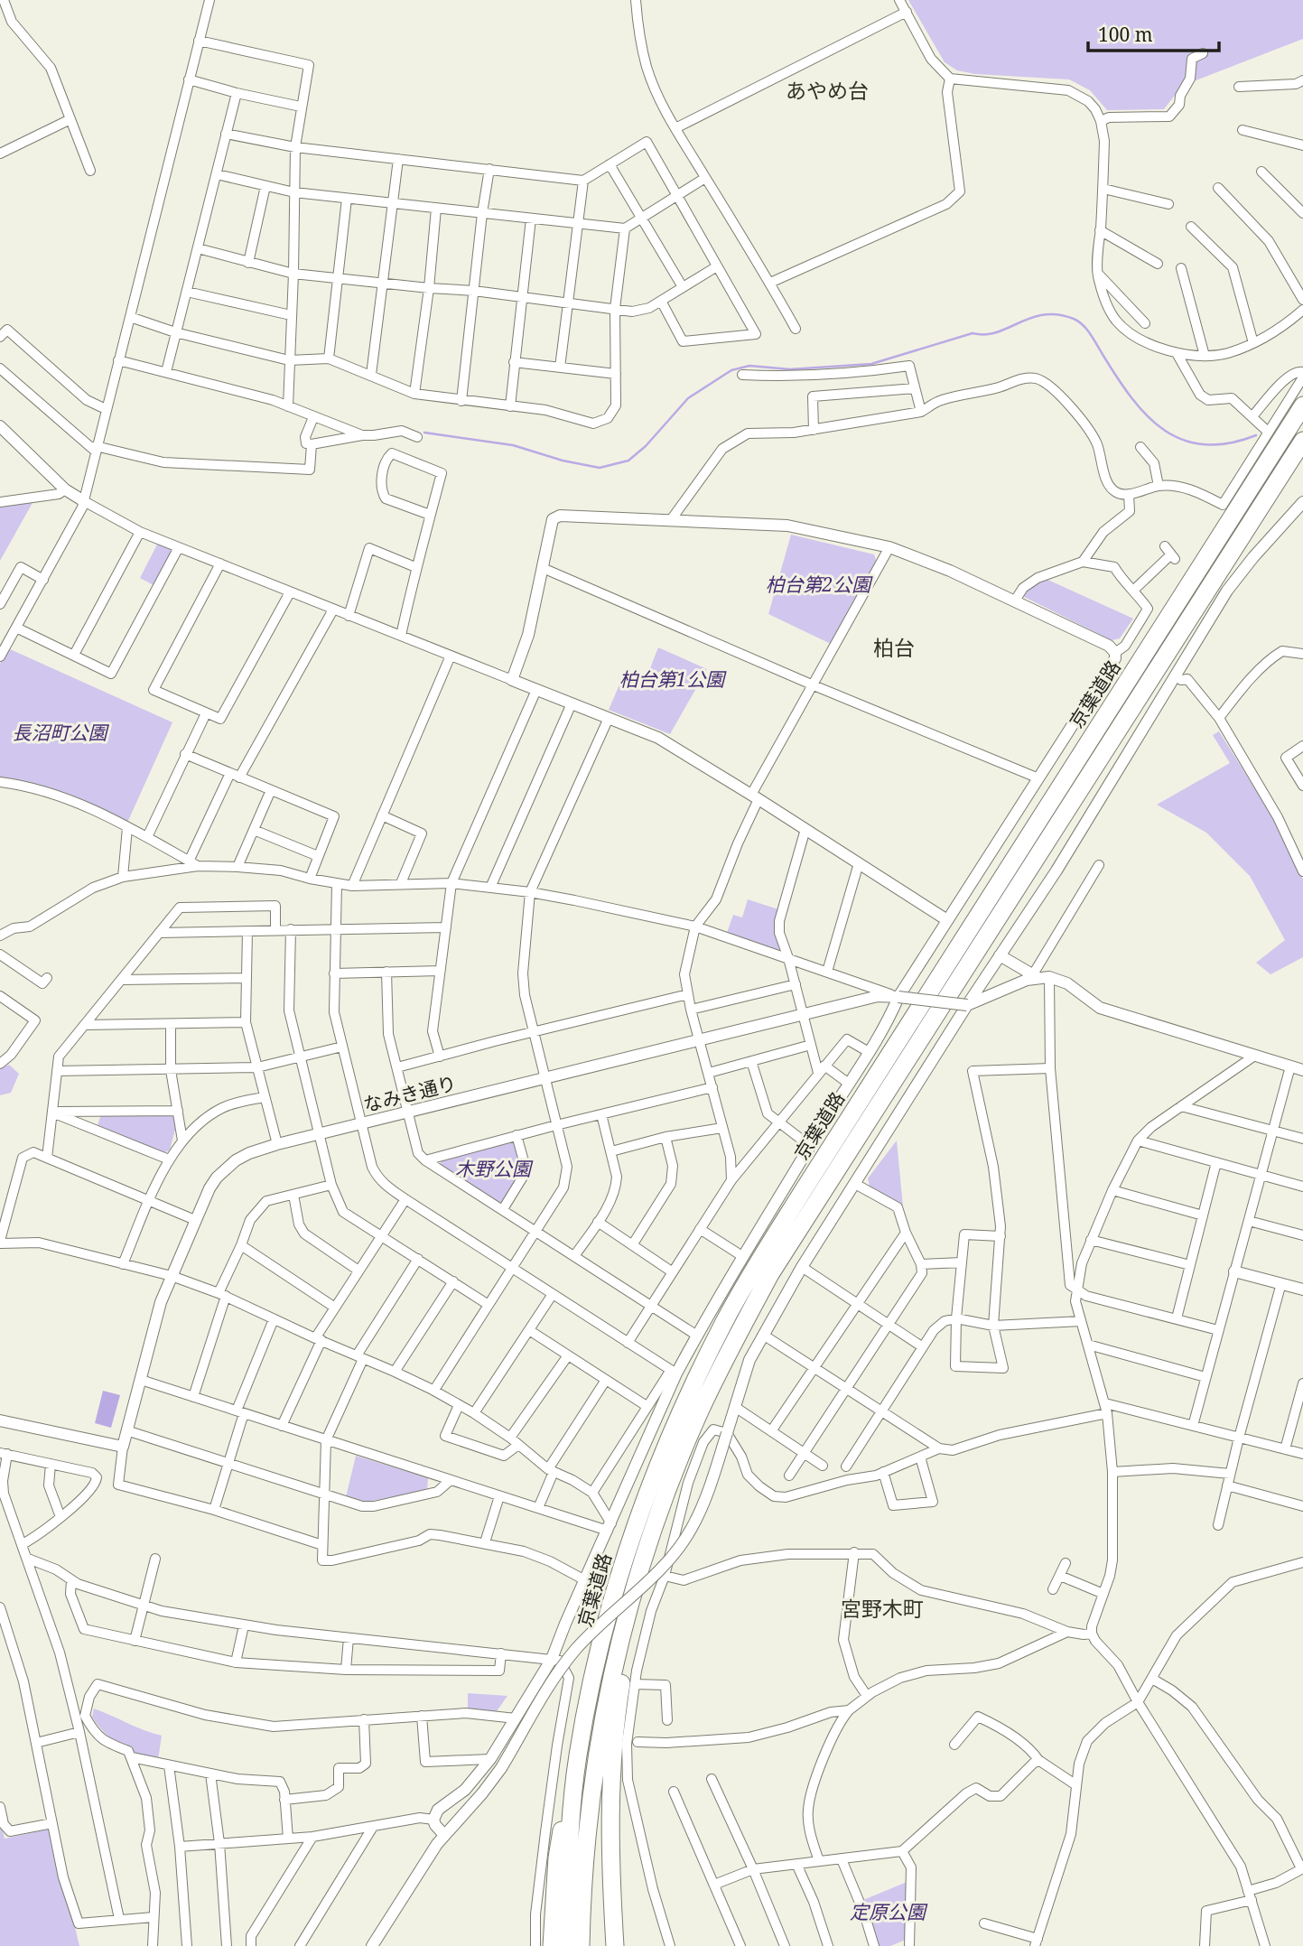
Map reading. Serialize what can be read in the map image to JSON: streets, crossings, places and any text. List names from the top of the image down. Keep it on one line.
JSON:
{"streets":{"highway":["京葉道路"],"street":["なみき通り"]},"districts":["あやめ台","柏台","宮野木町"],"parks":["柏台第2公園","柏台第1公園","長沼町公園","木野公園","定原公園"],"scale_bar":"100 m"}
